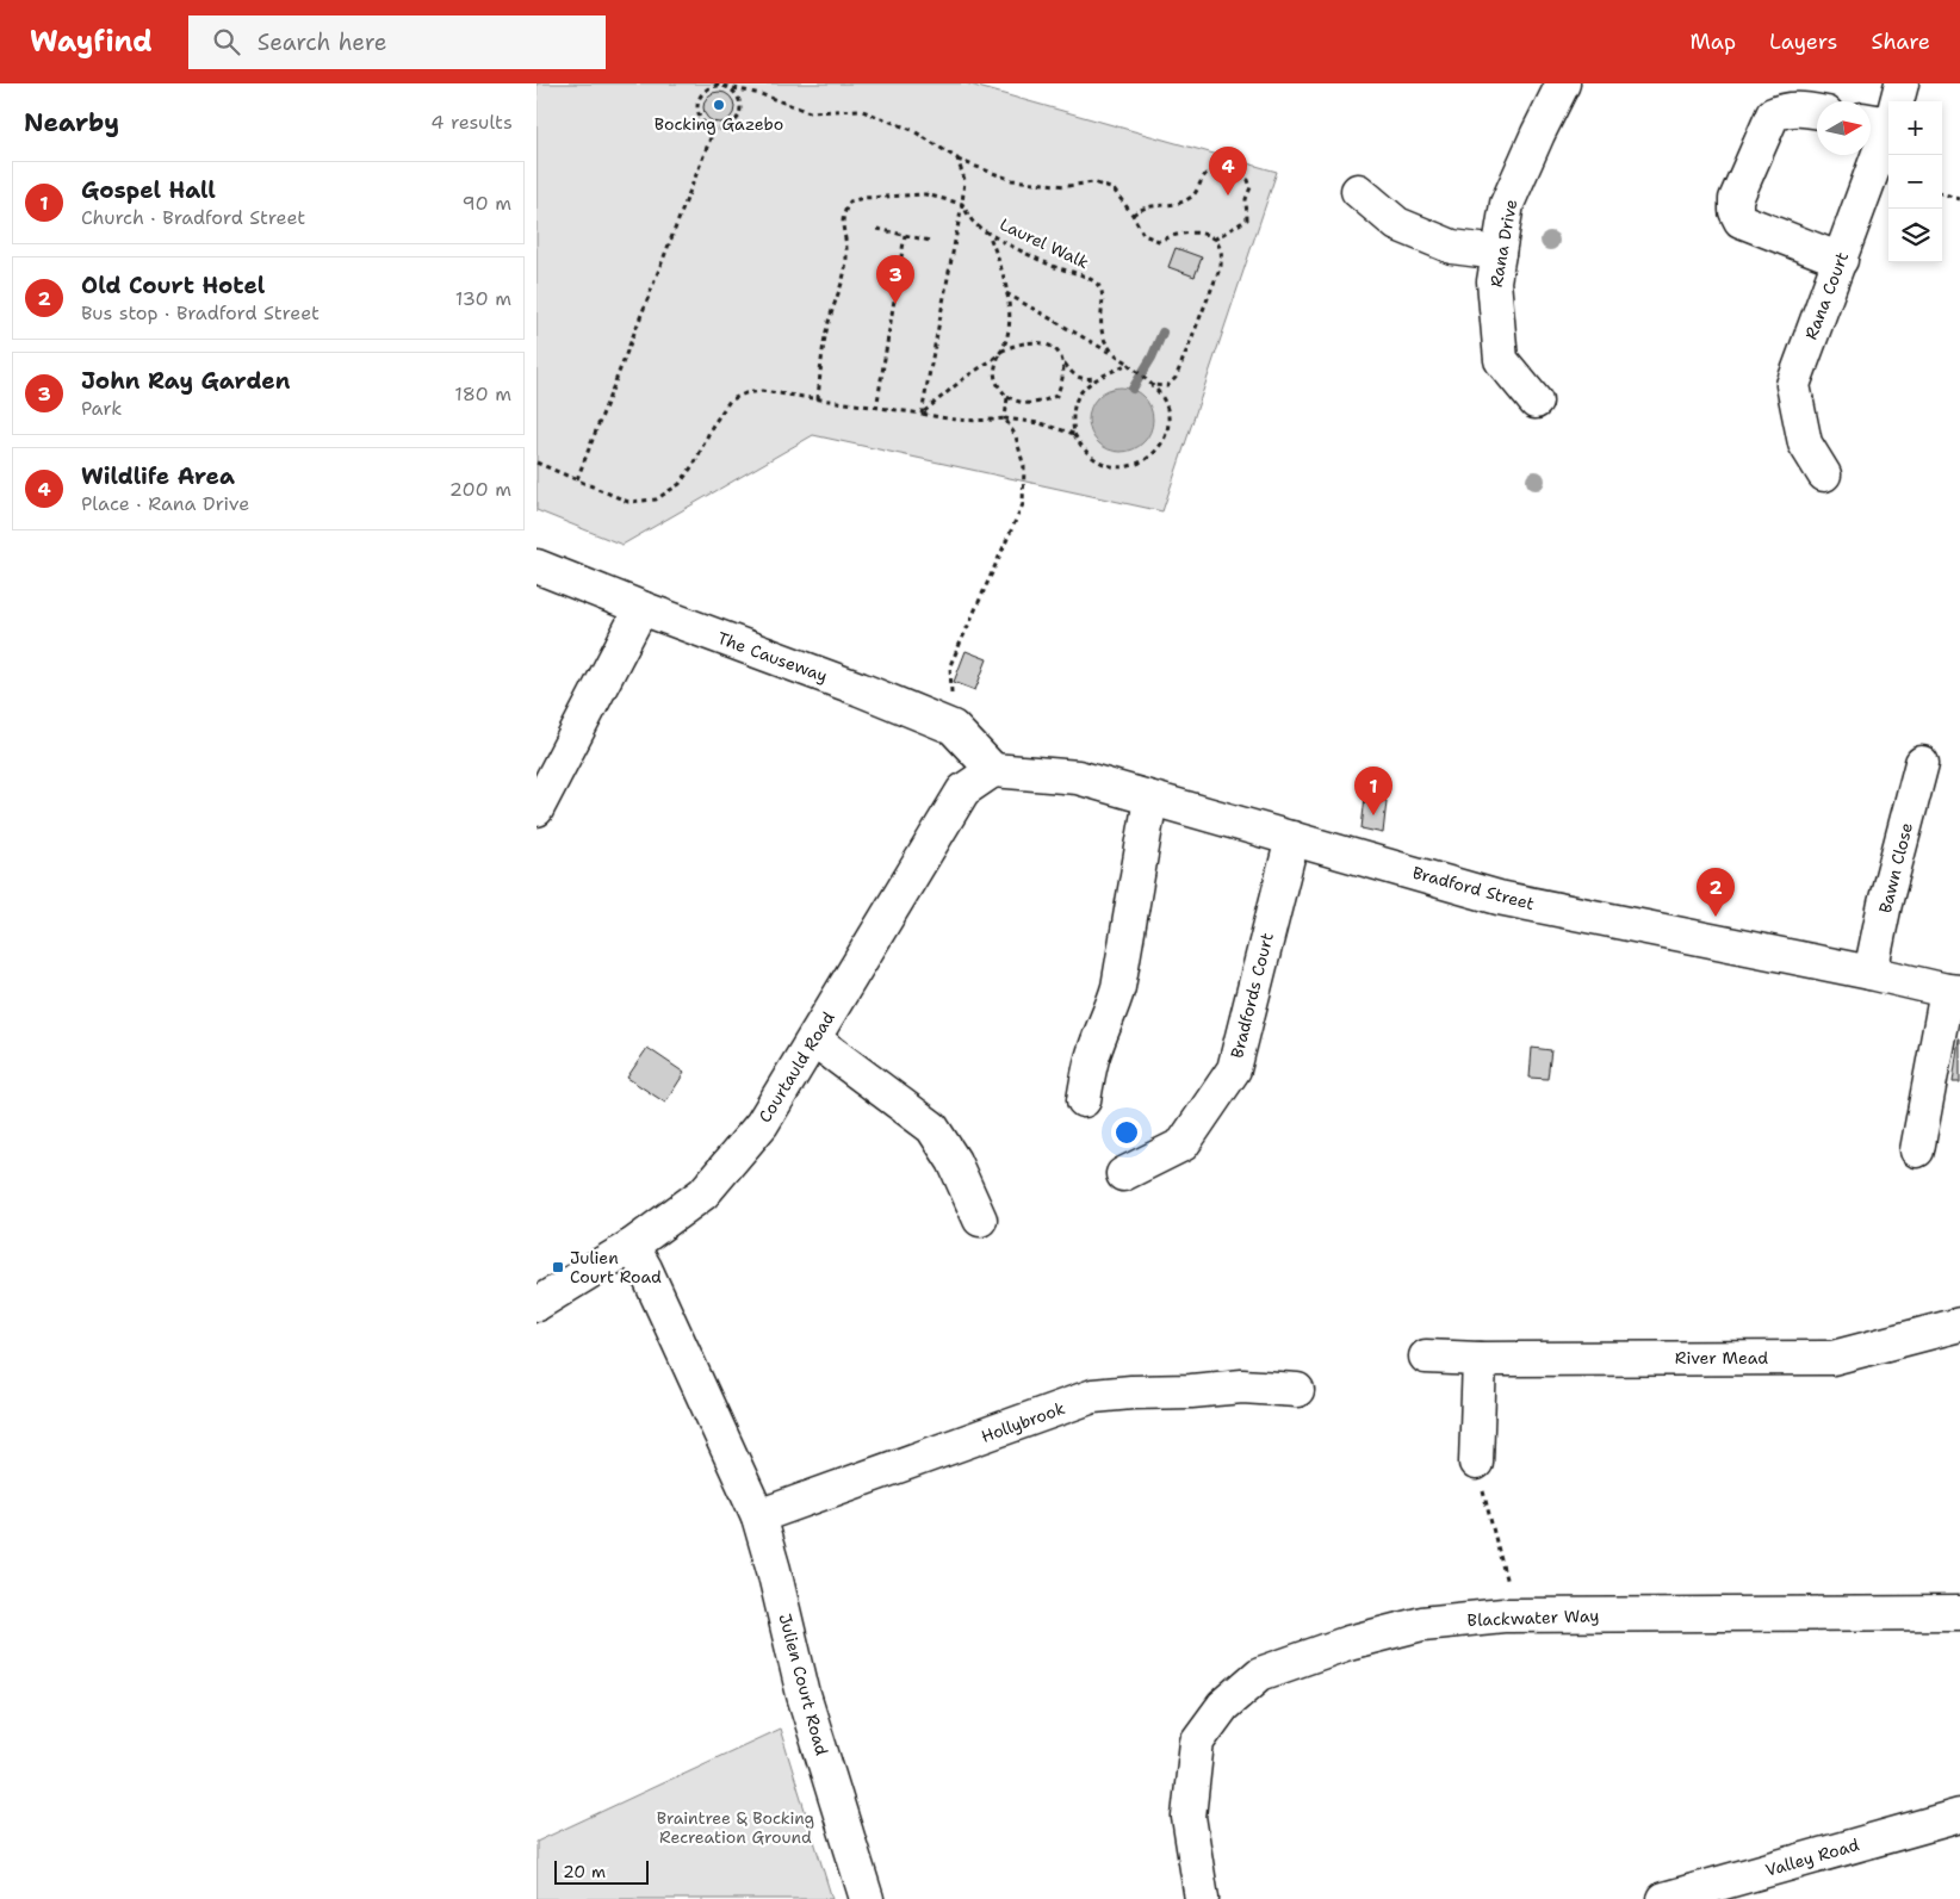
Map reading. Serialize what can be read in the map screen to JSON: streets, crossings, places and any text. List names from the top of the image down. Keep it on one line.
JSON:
{"streets":{"street":["Rana Drive","Rana Court","The Causeway","Bawn Close","Bradford Street","Bradfords Court","Courtauld Road","River Mead","Hollybrook","Blackwater Way","Julien Court Road","Valley Road"],"path":["Laurel Walk"]},"crossings":[["The Causeway","Bradford Street"],["The Causeway","Courtauld Road"],["Bawn Close","Bradford Street"],["Bradford Street","Bradfords Court"],["Bradford Street","Courtauld Road"],["Courtauld Road","Julien Court Road"],["Hollybrook","Julien Court Road"]],"parks":["Braintree & Bocking Recreation Ground"],"places":{"other":["Bocking Gazebo"],"transit":["Julien Court Road"]},"scale_bar":"20 m","north":"right","page":{"header":"Wayfind","search":"Search here","nav":["Map","Layers","Share"],"heading":["Nearby","4 results"],"map_buttons":["+","−"],"pins":["4","3","1","2"],"list":[{"mark":"1","name":"Gospel Hall","note":"Church · Bradford Street","value":"90 m"},{"mark":"2","name":"Old Court Hotel","note":"Bus stop · Bradford Street","value":"130 m"},{"mark":"3","name":"John Ray Garden","note":"Park","value":"180 m"},{"mark":"4","name":"Wildlife Area","note":"Place · Rana Drive","value":"200 m"}],"scale":"20 m"}}
